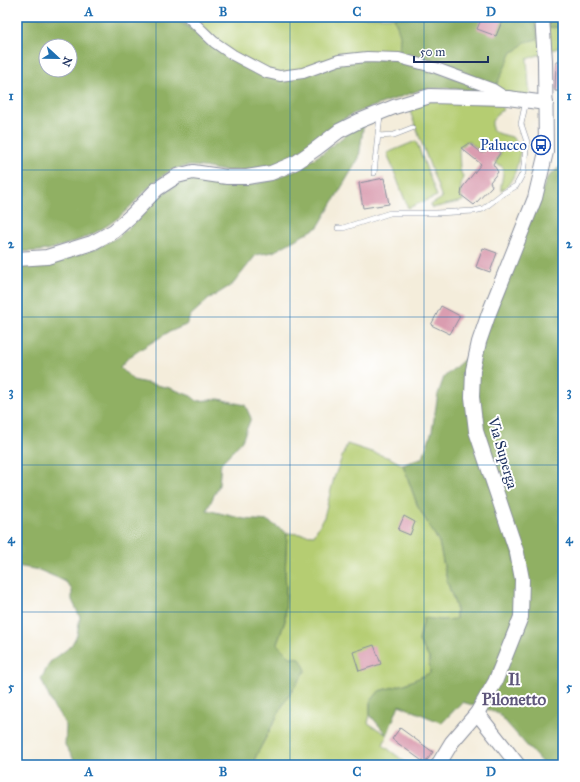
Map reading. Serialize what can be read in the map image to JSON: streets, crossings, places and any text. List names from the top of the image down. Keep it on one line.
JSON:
{"streets":{"street":["Via Superga"]},"districts":["Il Pilonetto"],"places":{"bus stop":["Palucco"]},"scale_bar":"50 m","north":"right","grid":{"columns":["A","B","C","D"],"rows":["1","2","3","4","5"]}}
